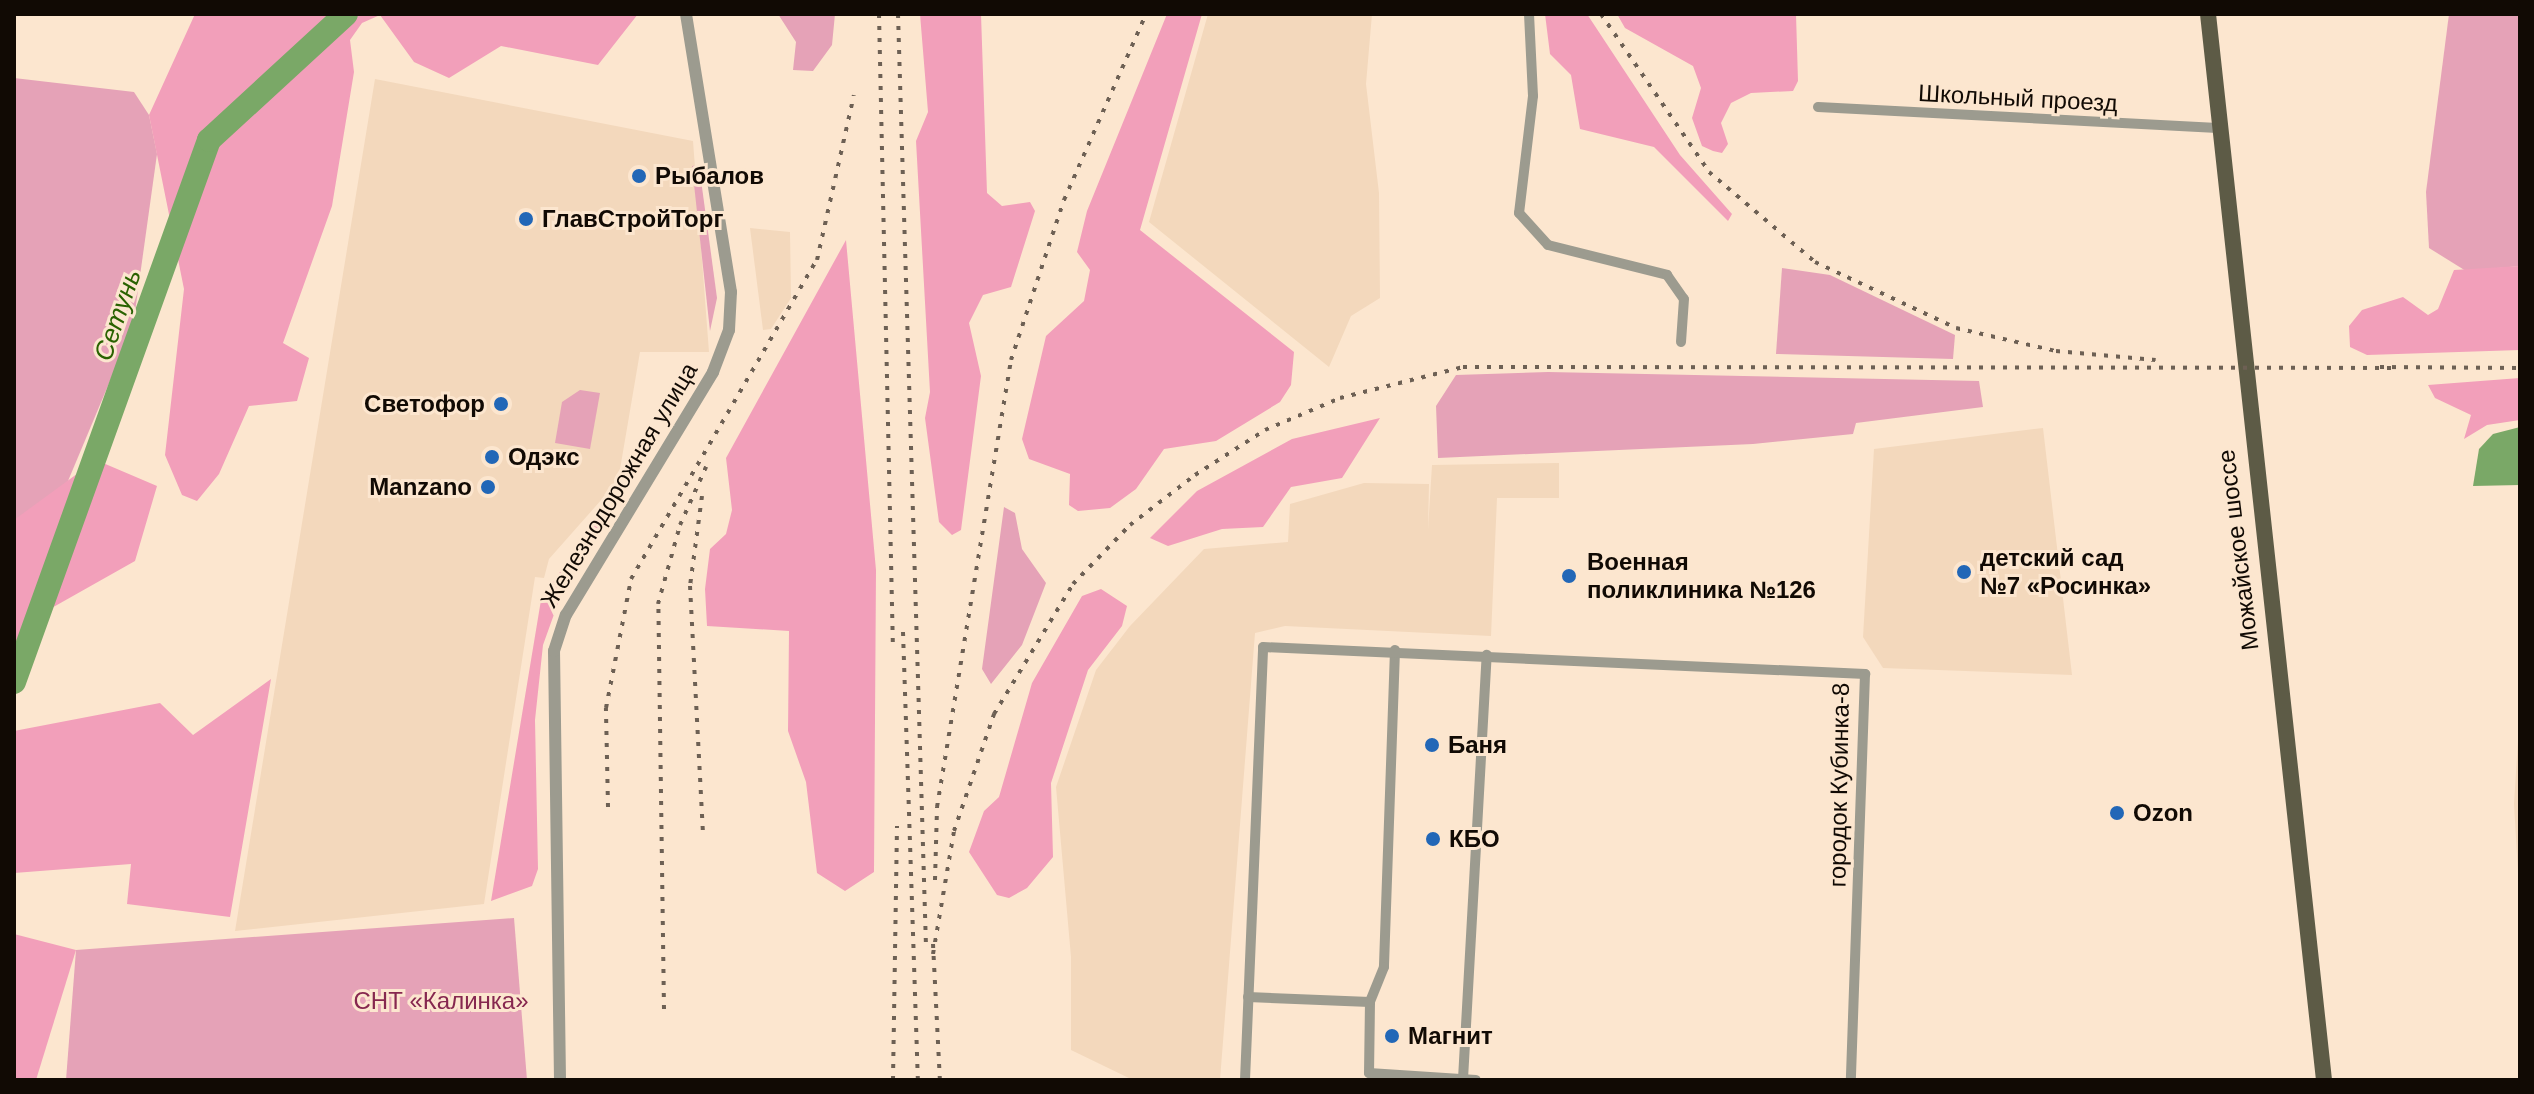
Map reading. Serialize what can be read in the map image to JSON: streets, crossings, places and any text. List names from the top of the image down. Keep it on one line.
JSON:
{"streets":{"main road":["Можайское шоссе"],"street":["Школьный проезд","Железнодорожная улица","городок Кубинка-8"]},"crossings":[["Школьный проезд","Можайское шоссе"]],"water":["Сетунь"],"parks":["СНТ «Калинка»"],"places":["Рыбалов","ГлавСтройТорг","Светофор","Одэкс","Manzano","детский сад №7 «Росинка»","Военная поликлиника №126","Баня","Ozon","КБО","Магнит"]}
